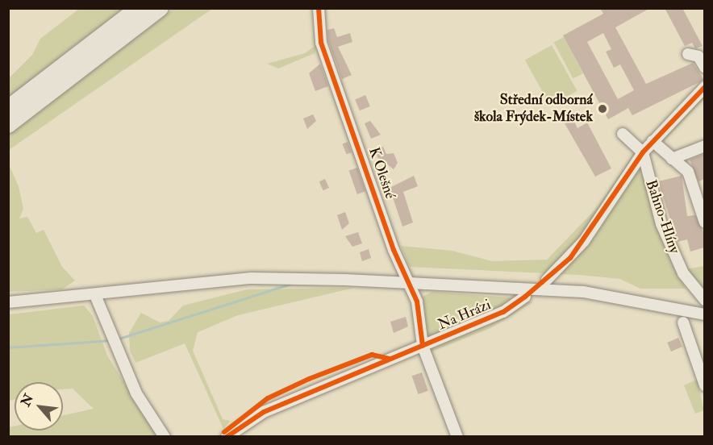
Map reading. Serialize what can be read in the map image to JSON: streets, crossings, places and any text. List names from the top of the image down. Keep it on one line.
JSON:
{"streets":{"street":["K Olešné","Bahno-Hlíny","Na Hrázi"]},"crossings":[["K Olešné","Na Hrázi"]],"places":["Střední odborná škola Frýdek-Místek"],"north":"top left"}
